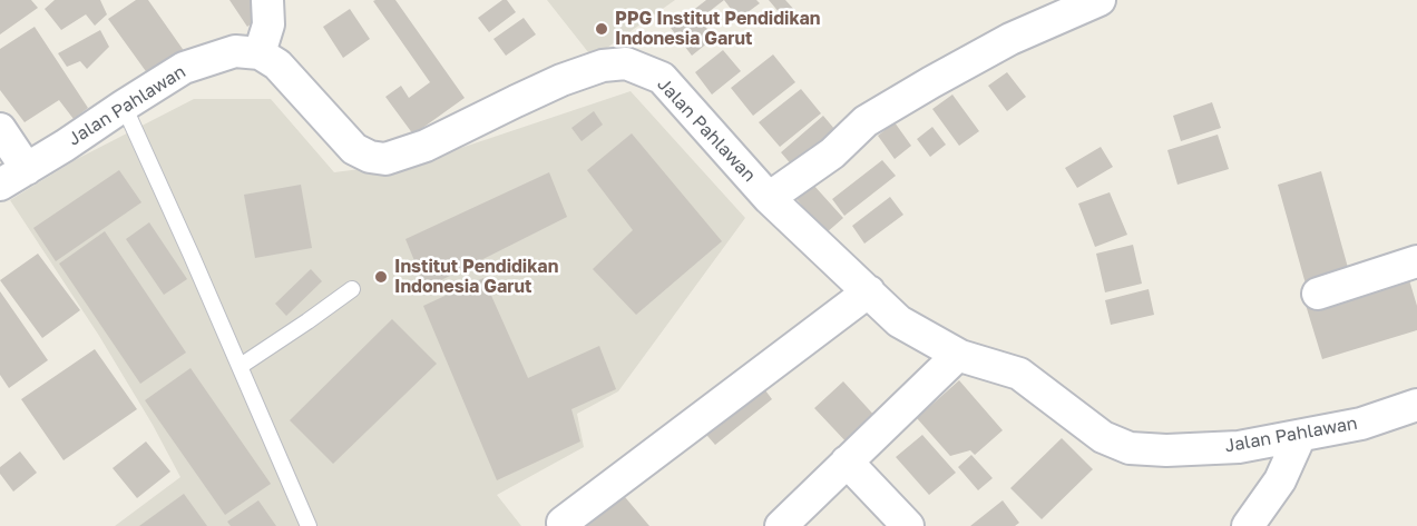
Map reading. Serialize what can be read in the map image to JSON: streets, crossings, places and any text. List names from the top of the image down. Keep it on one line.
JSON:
{"streets":{"street":["Jalan Pahlawan"]},"places":["PPG Institut Pendidikan Indonesia Garut","Institut Pendidikan Indonesia Garut"]}
